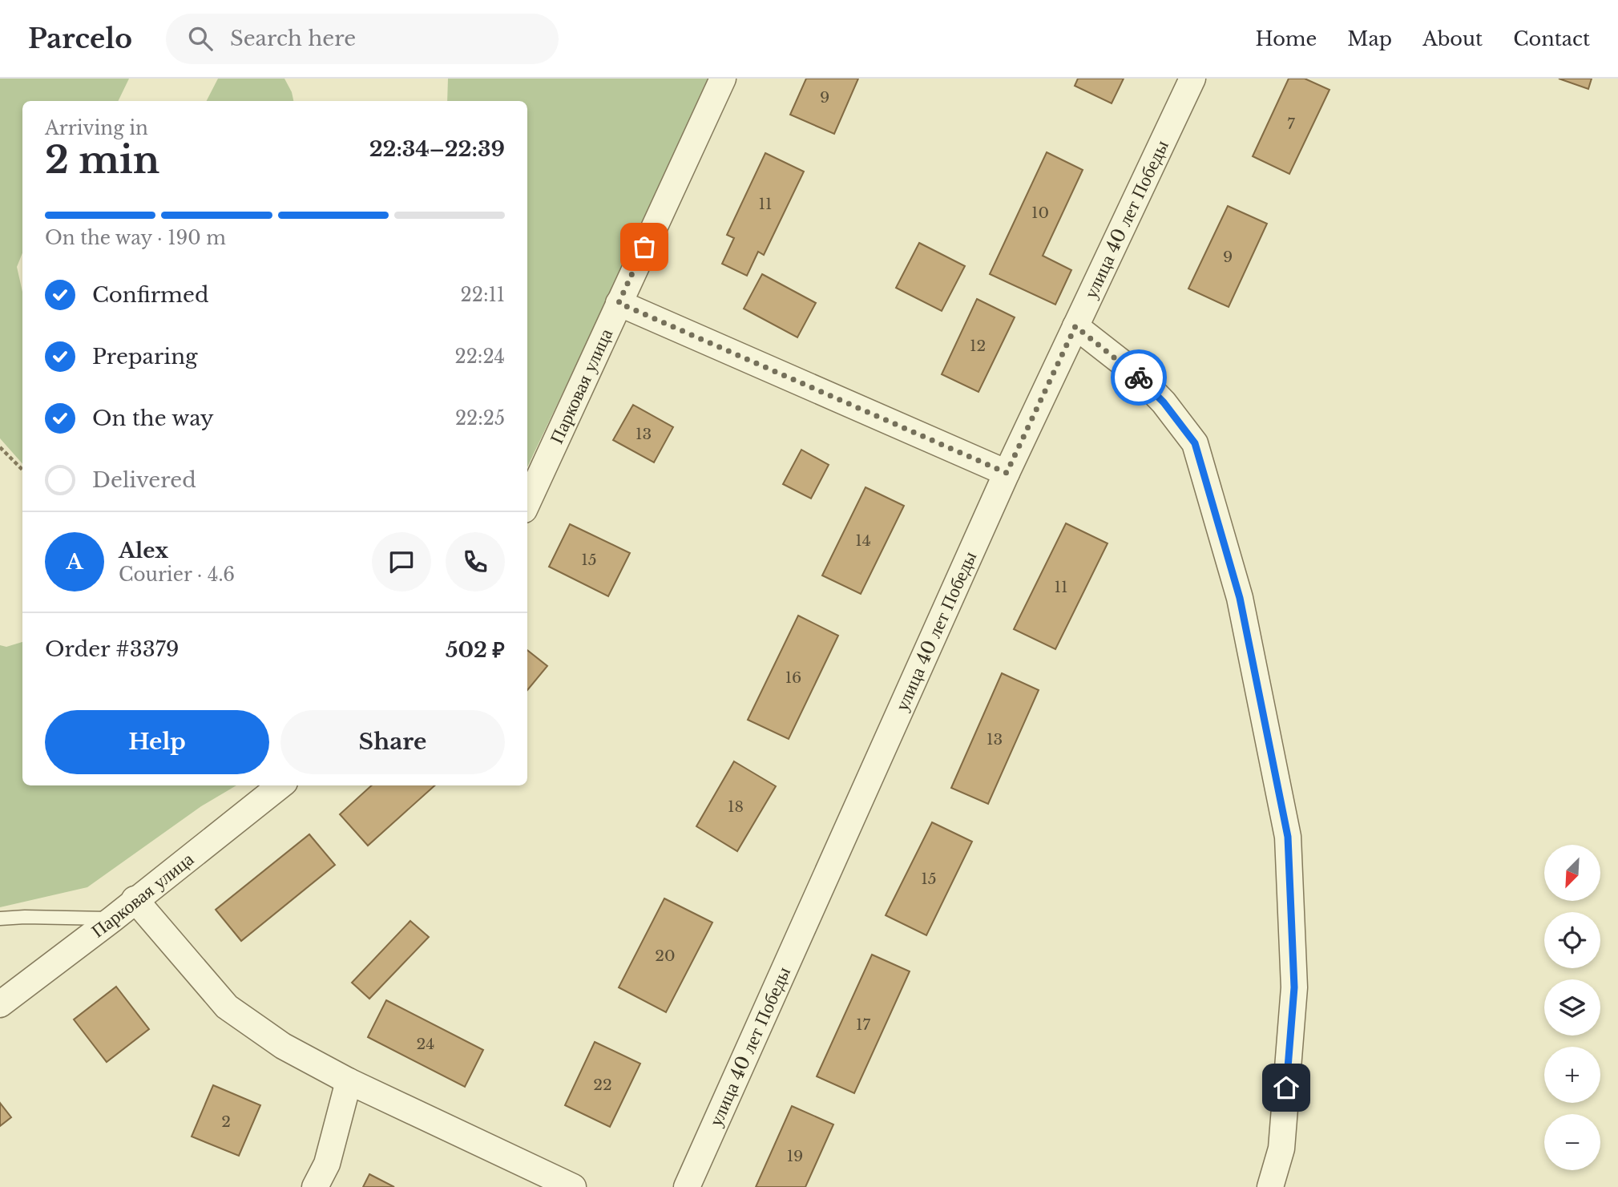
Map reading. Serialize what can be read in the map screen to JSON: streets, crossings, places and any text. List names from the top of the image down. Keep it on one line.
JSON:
{"streets":{"street":["улица 40 лет Победы","Парковая улица"]},"house_numbers":["9","7","11","10","9","12","13","14","15","11","16","13","18","15","20","17","24","22","2","19"],"north":"bottom left","page":{"header":"Parcelo","search":"Search here","nav":["Home","Map","About","Contact"],"heading":["2 min","Arriving in","22:34–22:39"],"panel":["Alex","Courier · 4.6","Order #3379","502 ₽"],"bar":"On the way · 190 m","list":[["Confirmed","22:11"],["Preparing","22:24"],["On the way","22:25"],"Delivered"],"round":"A","buttons":["Help","Share"],"map_buttons":["+","−"]}}
